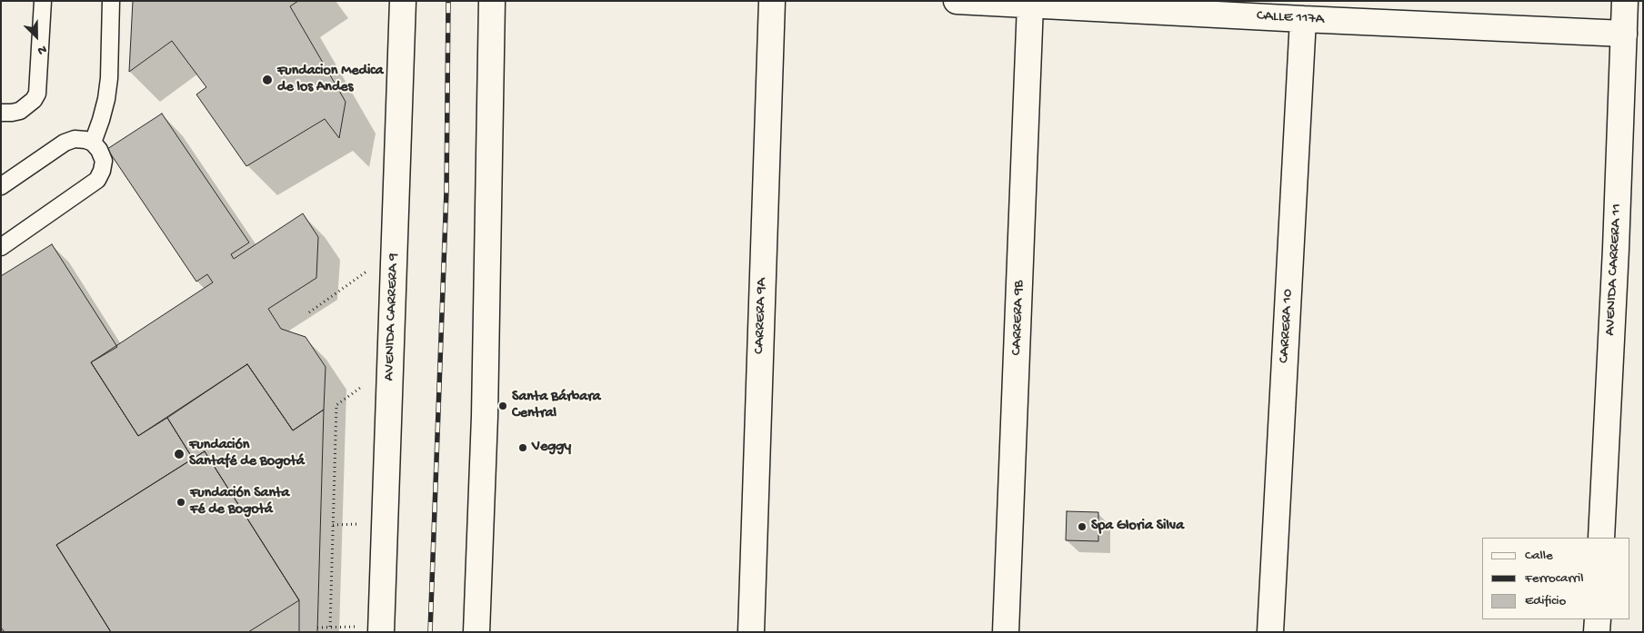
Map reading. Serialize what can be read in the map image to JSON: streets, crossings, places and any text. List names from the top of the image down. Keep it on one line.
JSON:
{"streets":{"street":["CALLE 117A","AVENIDA CARRERA 11","CARRERA 9A","AVENIDA CARRERA 9","CARRERA 9B","CARRERA 10"]},"crossings":[["CALLE 117A","AVENIDA CARRERA 11"],["CALLE 117A","CARRERA 9B"],["CALLE 117A","CARRERA 10"]],"places":["Fundacion Medica de los Andes","Santa Bárbara Central","Veggy","Fundación Santafé de Bogotá","Fundación Santa Fé de Bogotá","Spa Gloria Silva"],"legend":["Calle","Ferrocarril","Edificio"],"north":"bottom right"}
